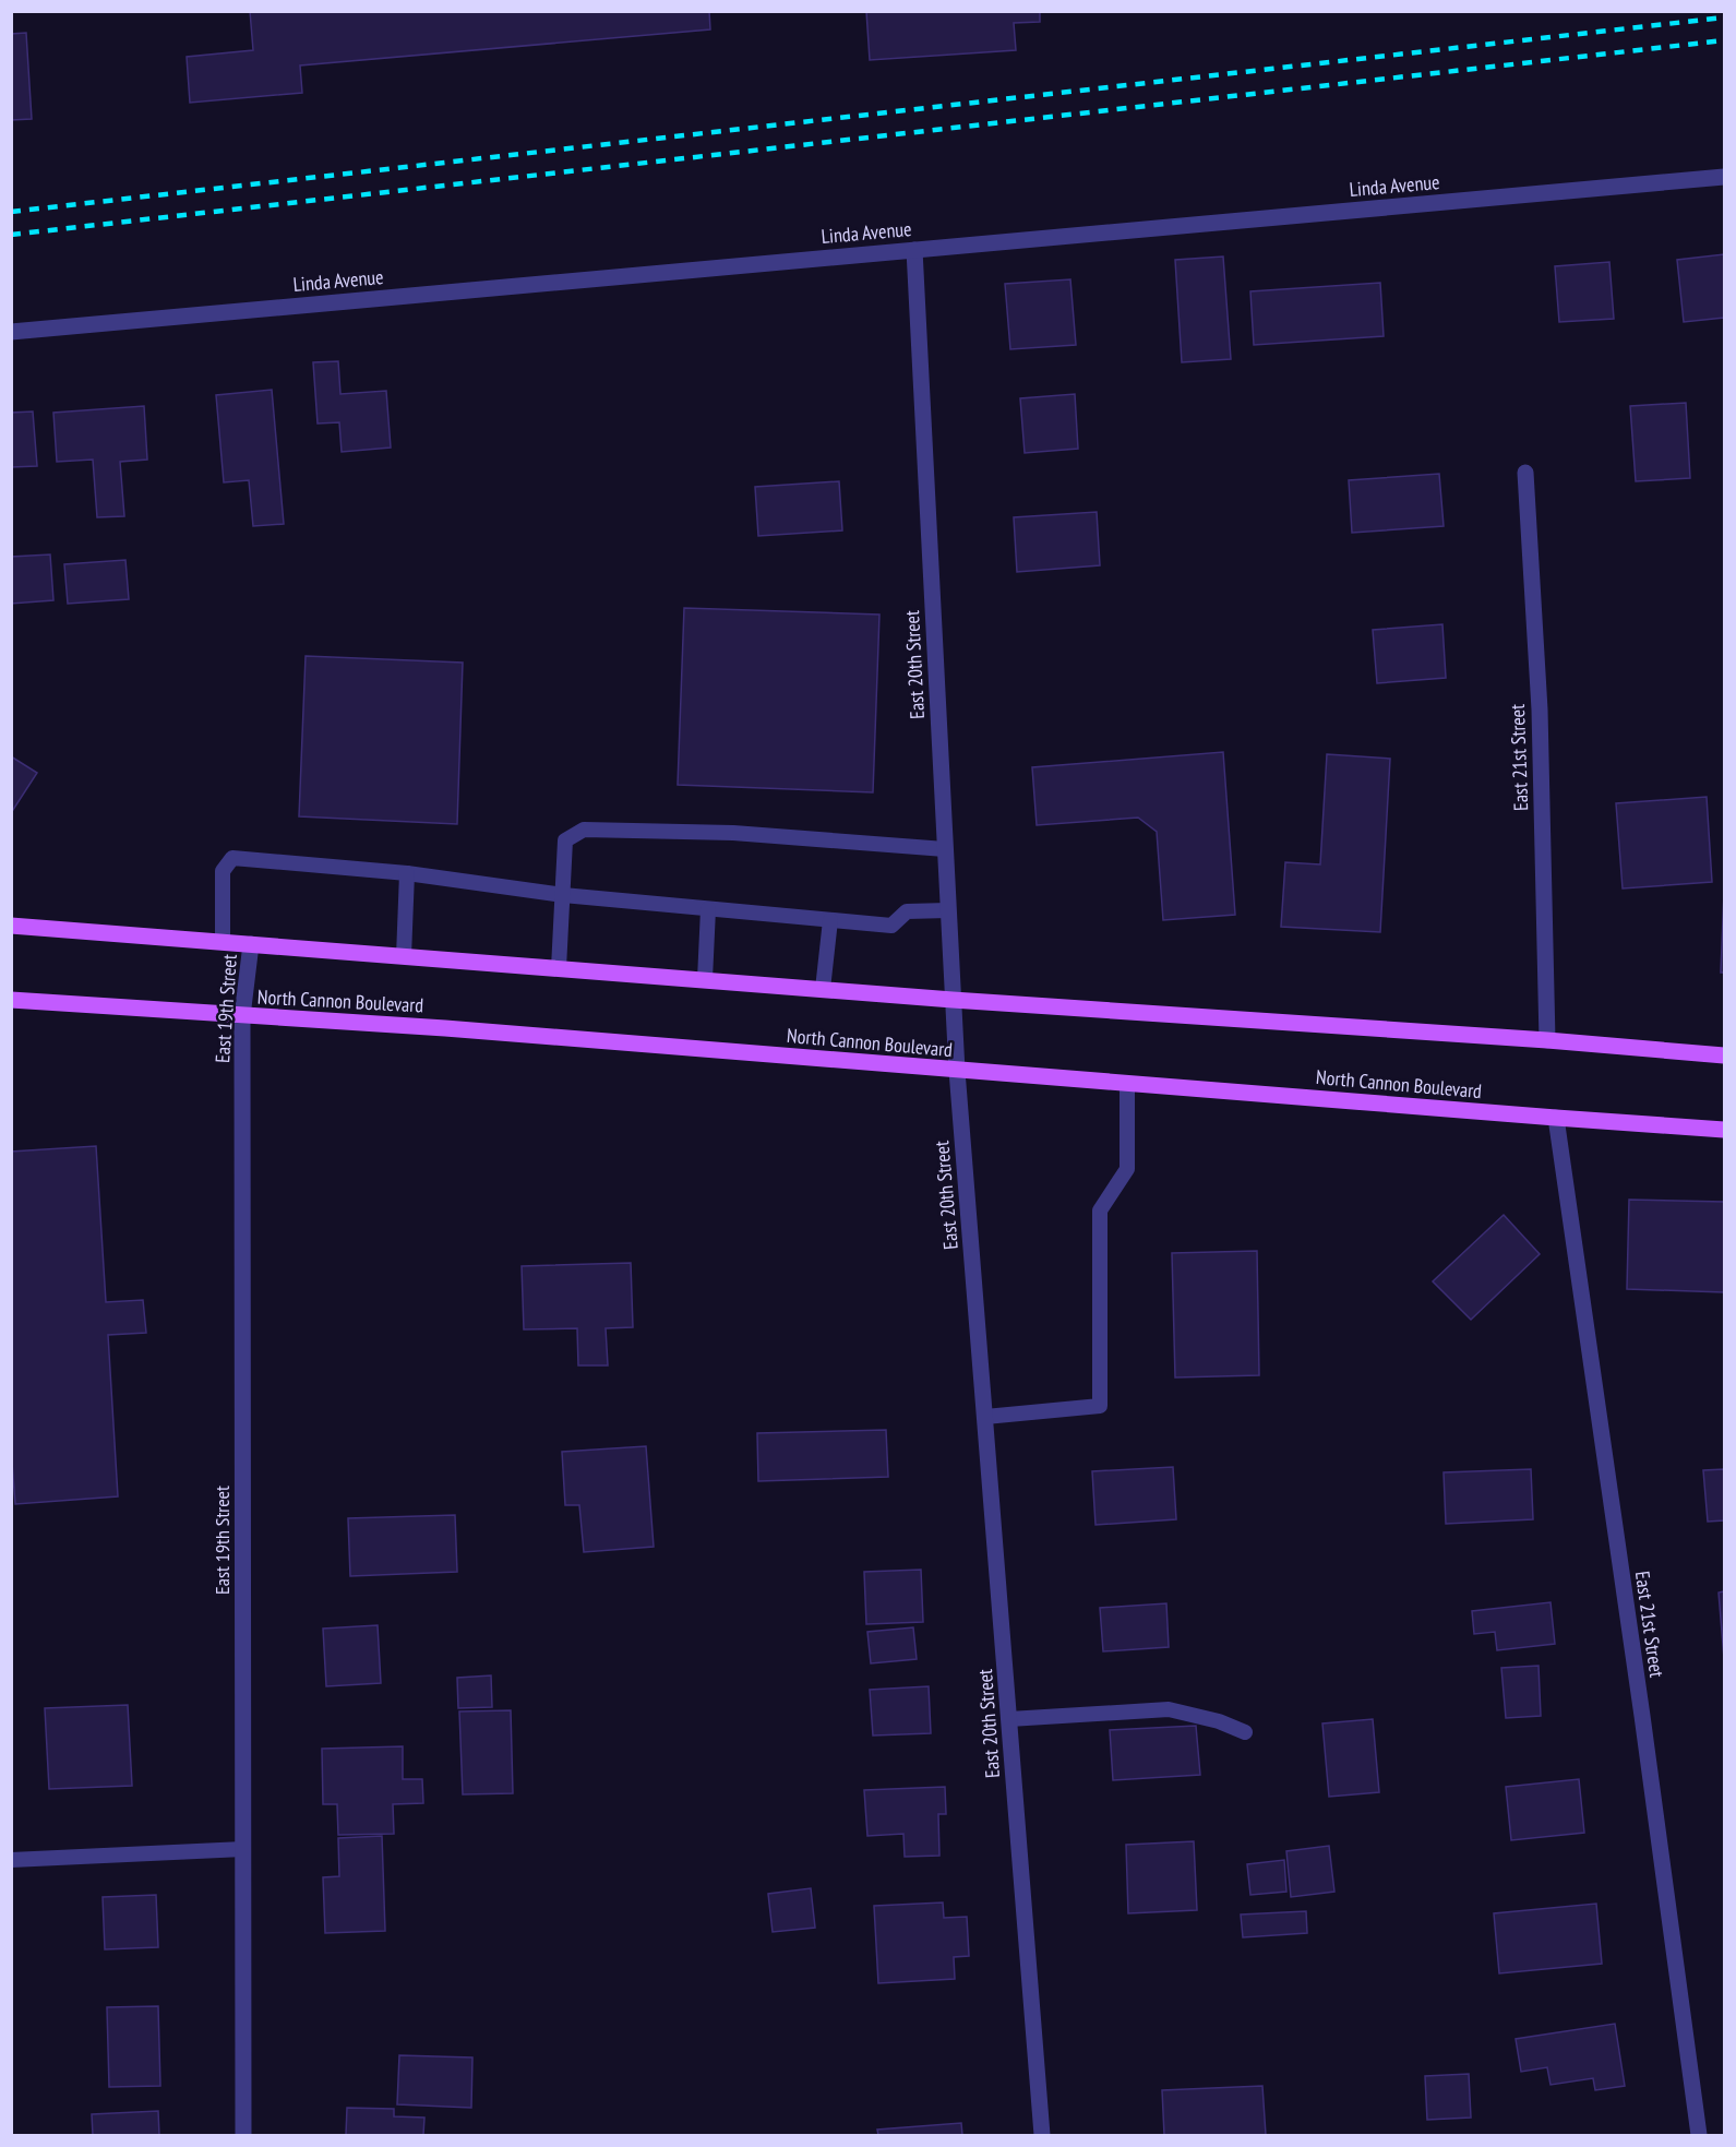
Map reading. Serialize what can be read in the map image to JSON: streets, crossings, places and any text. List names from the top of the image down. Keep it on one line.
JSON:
{"streets":{"main road":["North Cannon Boulevard"],"street":["Linda Avenue","East 20th Street","East 21st Street","East 19th Street"]},"crossings":[["Linda Avenue","East 20th Street"],["East 20th Street","North Cannon Boulevard"],["East 21st Street","North Cannon Boulevard"],["North Cannon Boulevard","East 19th Street"]]}
